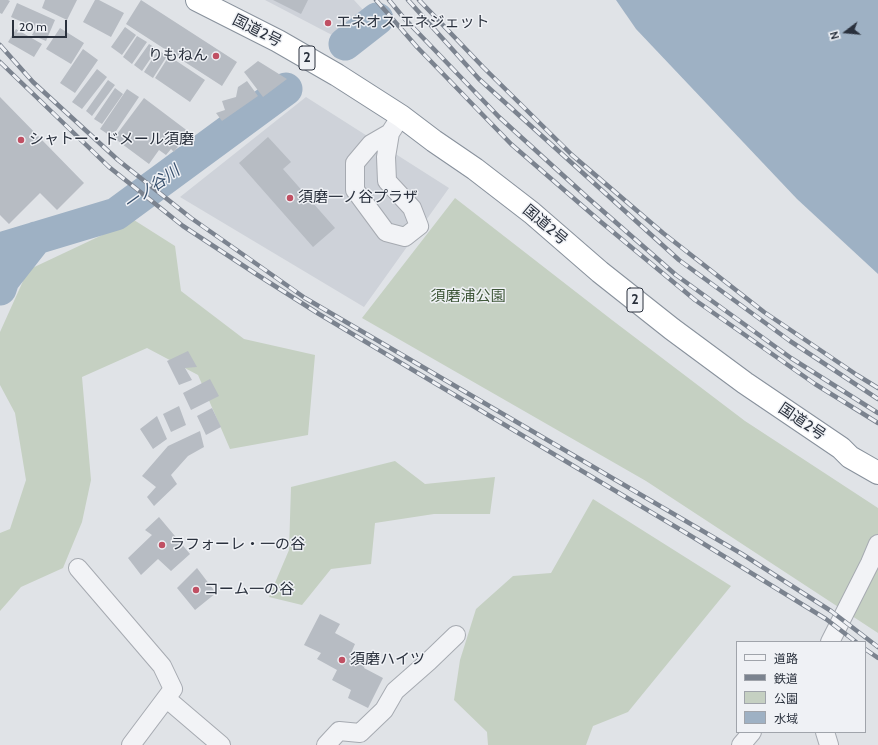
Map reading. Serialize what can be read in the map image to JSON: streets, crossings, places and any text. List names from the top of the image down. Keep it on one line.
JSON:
{"streets":{"highway":["国道2号","2"]},"water":["一ノ谷川"],"parks":["須磨浦公園"],"places":["エネオス エネジェット","りもねん","シャトー・ドメール須磨","須磨一ノ谷プラザ","ラフォーレ・一の谷","コーム一の谷","須磨ハイツ"],"legend":["道路","鉄道","公園","水域"],"scale_bar":"20 m","north":"left"}
